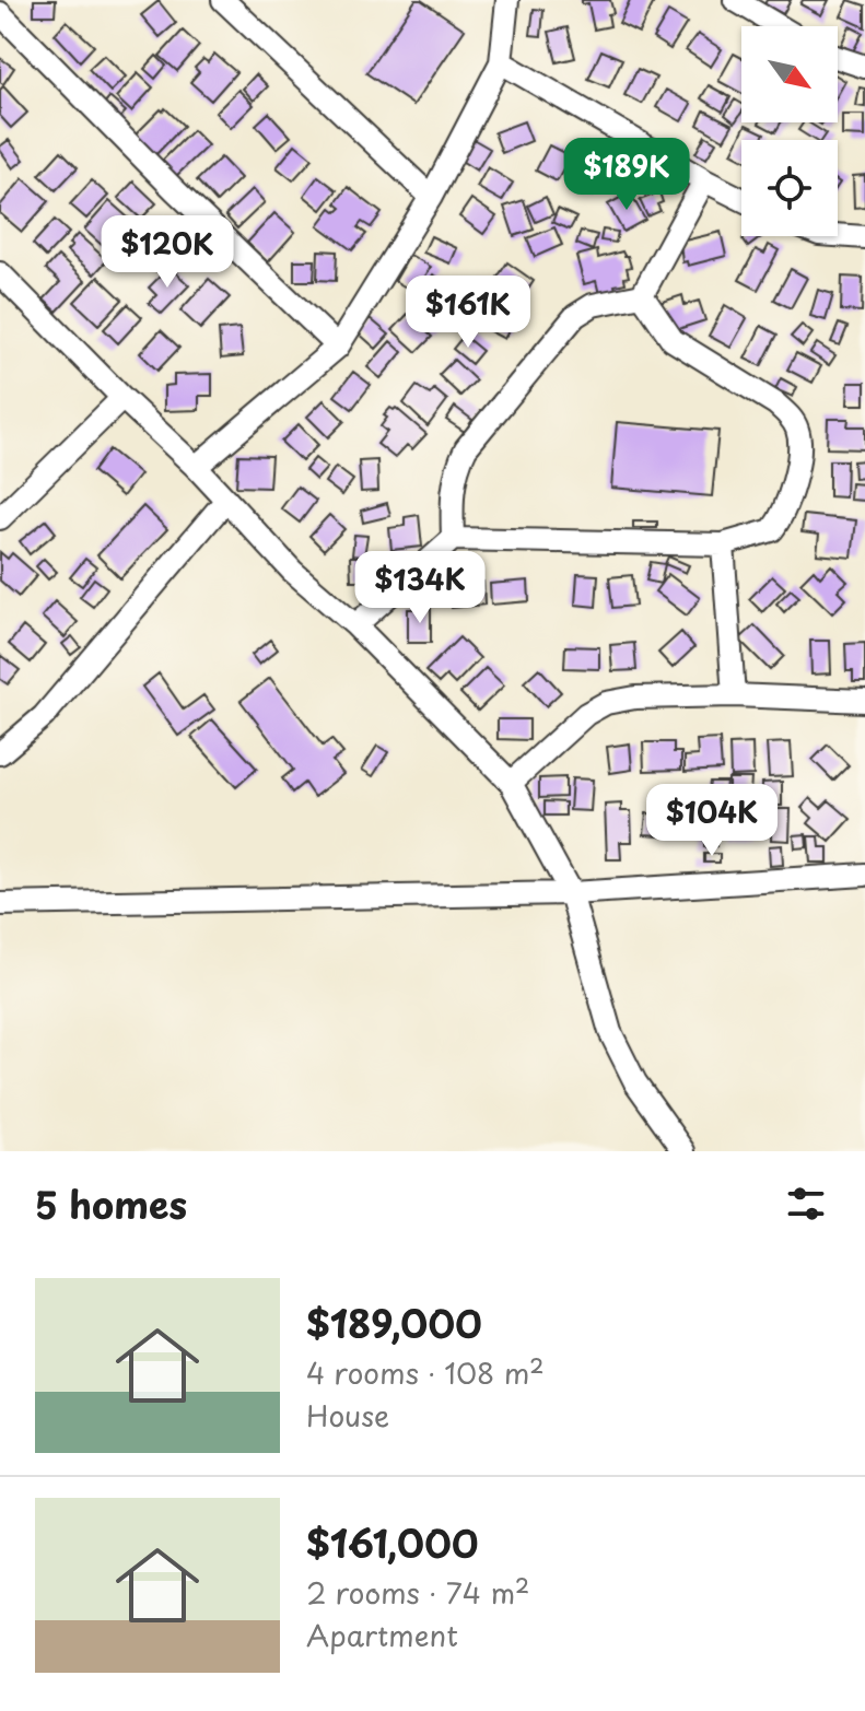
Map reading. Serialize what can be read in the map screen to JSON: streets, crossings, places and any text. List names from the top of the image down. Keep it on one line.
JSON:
{"north":"bottom right","page":{"price":["$189K","$120K","$161K","$134K","$104K"],"heading":"5 homes","list":[{"name":"$189,000","note":"4 rooms · 108 m² · House"},{"name":"$161,000","note":"2 rooms · 74 m² · Apartment"}]}}
